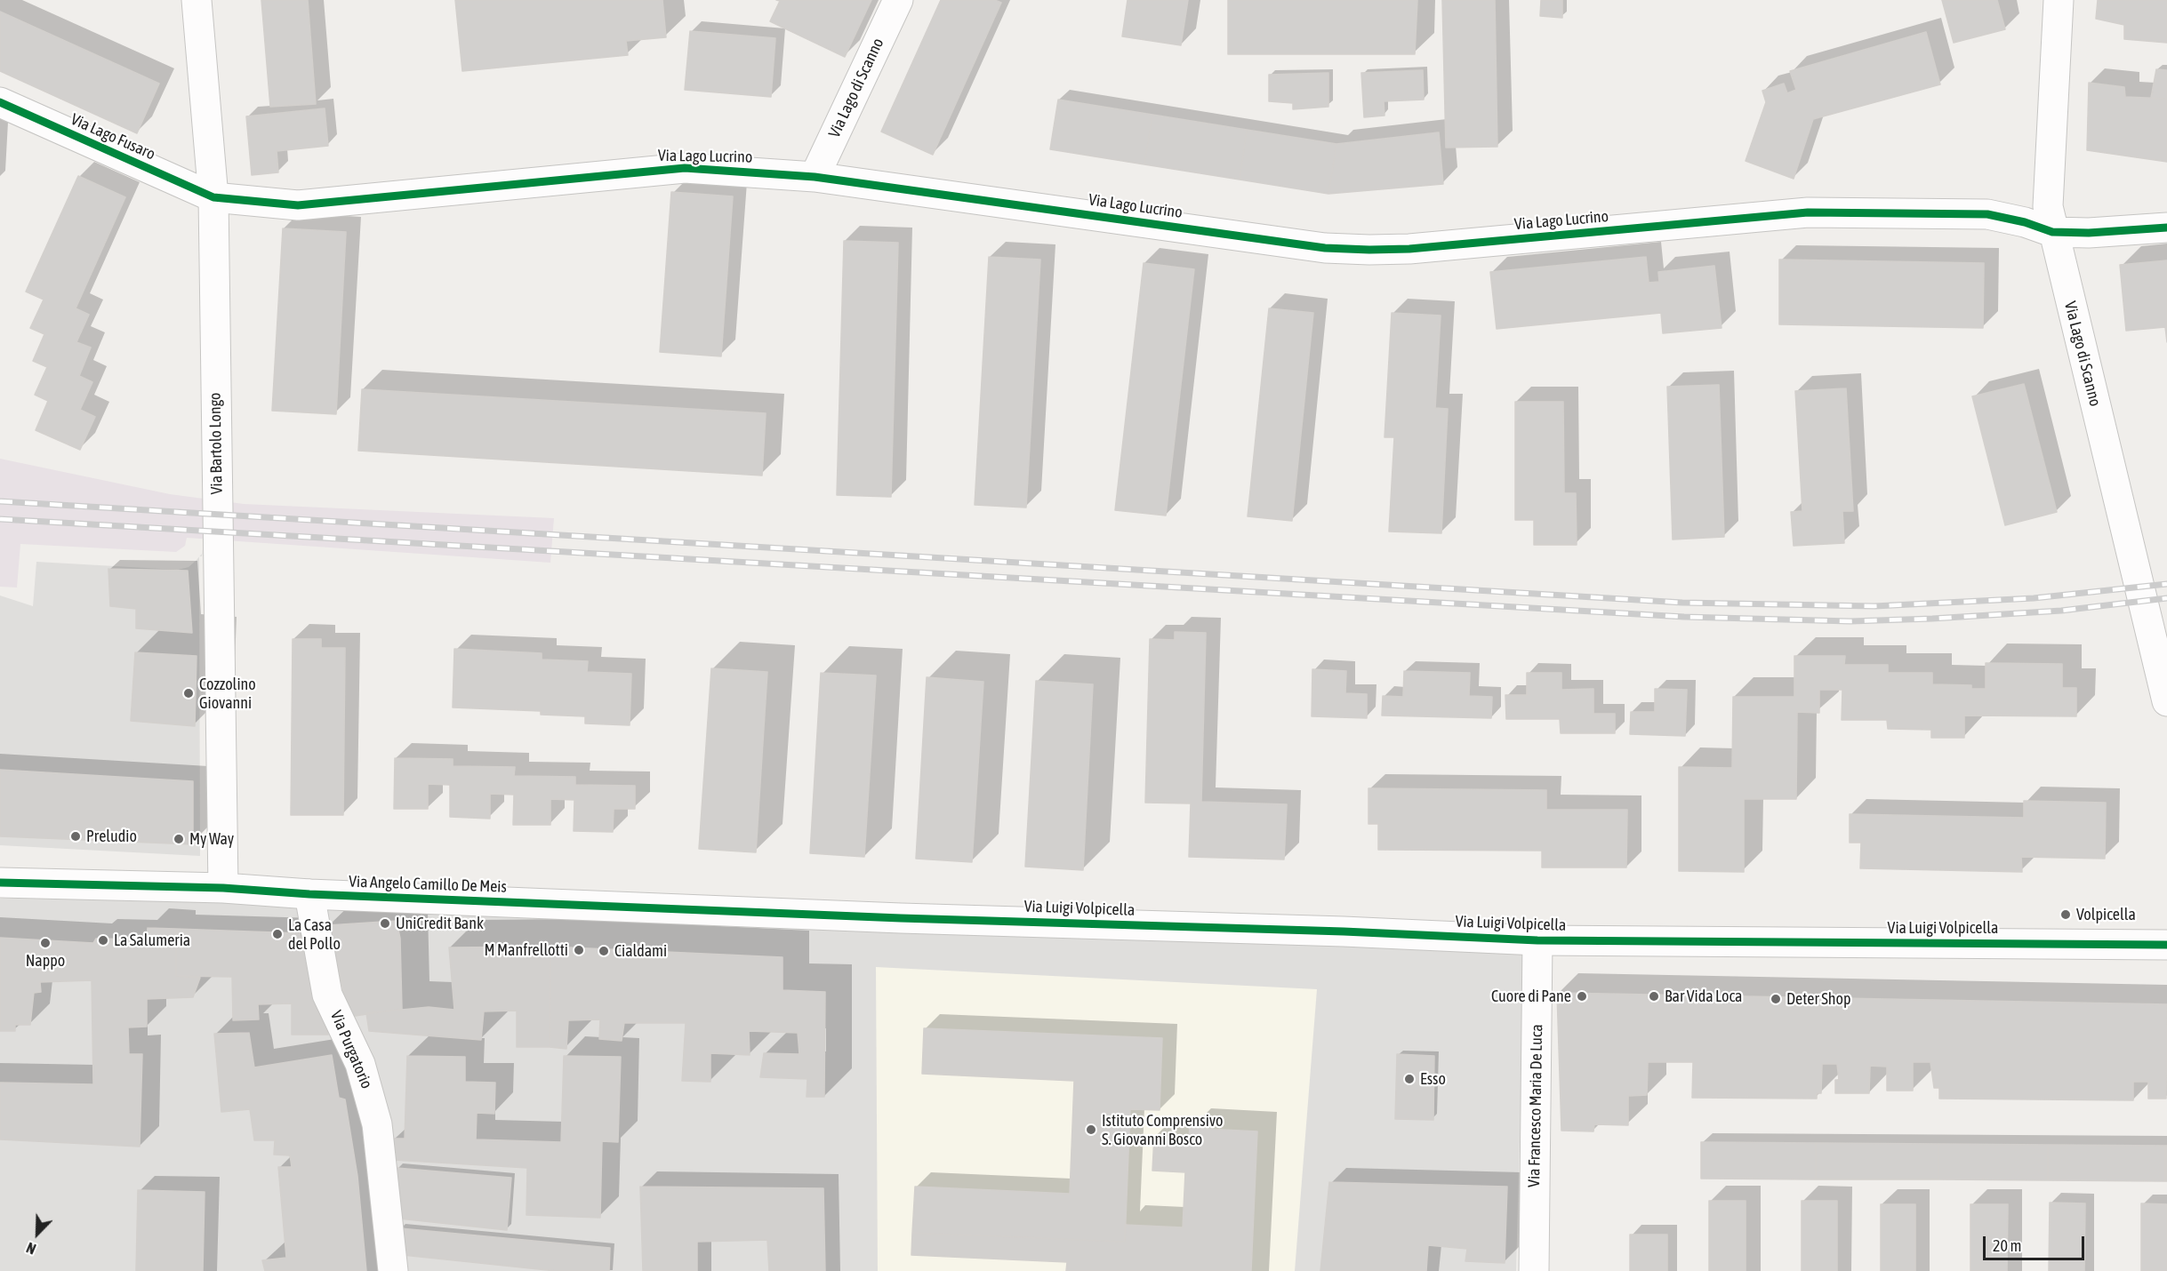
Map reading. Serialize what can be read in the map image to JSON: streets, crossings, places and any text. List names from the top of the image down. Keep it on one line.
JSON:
{"streets":{"street":["Via Lago di Scanno","Via Lago Fusaro","Via Lago Lucrino","Via Bartolo Longo","Via Angelo Camillo De Meis","Via Luigi Volpicella","Via Purgatorio","Via Francesco Maria De Luca"]},"crossings":[["Via Lago di Scanno","Via Lago Lucrino"],["Via Lago Fusaro","Via Lago Lucrino"],["Via Lago Fusaro","Via Bartolo Longo"],["Via Lago Lucrino","Via Bartolo Longo"],["Via Bartolo Longo","Via Angelo Camillo De Meis"],["Via Angelo Camillo De Meis","Via Luigi Volpicella"],["Via Angelo Camillo De Meis","Via Purgatorio"],["Via Luigi Volpicella","Via Francesco Maria De Luca"]],"places":["Cozzolino Giovanni","Preludio","My Way","Volpicella","UniCredit Bank","La Casa del Pollo","La Salumeria","Nappo","M Manfrellotti","Cialdami","Cuore di Pane","Bar Vida Loca","Deter Shop","Esso","Istituto Comprensivo S. Giovanni Bosco"],"scale_bar":"20 m","north":"bottom left"}
